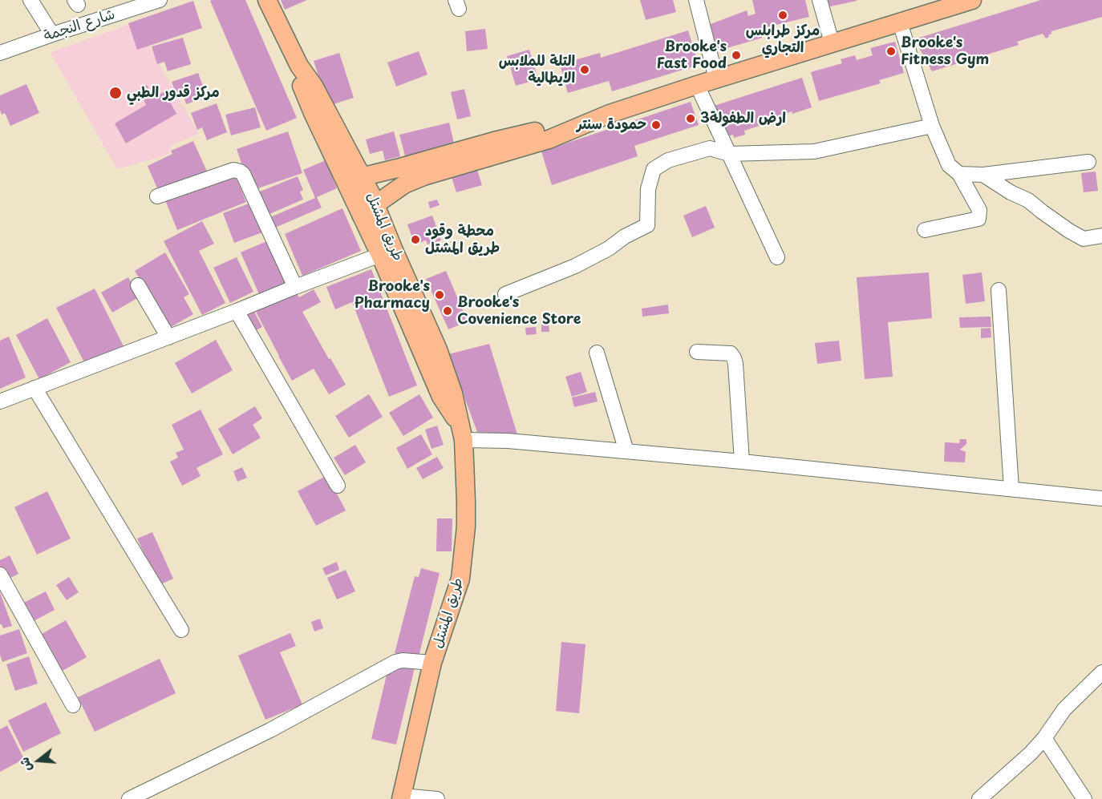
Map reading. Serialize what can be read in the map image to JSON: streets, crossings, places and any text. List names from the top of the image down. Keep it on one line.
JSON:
{"streets":{"main road":["طريق المشتل"],"street":["شارع النجمة"]},"places":["مركز طرابلس التجاري","Brooke's Fitness Gym","Brooke's Fast Food","التلة للملابس الايطالية","مركز قدور الطبي","ارض الطفولة3","حمودة سنتر","محطة وقود طريق المشتل","Brooke's Pharmacy","Brooke's Covenience Store"],"north":"left"}
